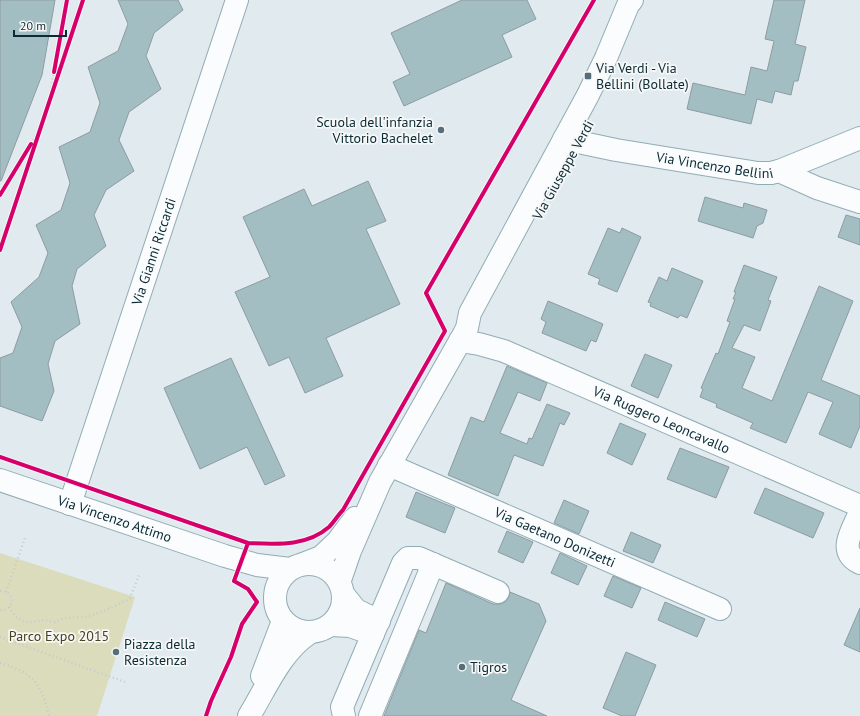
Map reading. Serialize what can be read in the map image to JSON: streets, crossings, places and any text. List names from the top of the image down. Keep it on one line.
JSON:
{"streets":{"street":["Via Vincenzo Bellini","Via Giuseppe Verdi","Via Gianni Riccardi","Via Ruggero Leoncavallo","Via Vincenzo Attimo","Via Gaetano Donizetti"]},"crossings":[["Via Vincenzo Bellini","Via Giuseppe Verdi"],["Via Giuseppe Verdi","Via Ruggero Leoncavallo"],["Via Giuseppe Verdi","Via Vincenzo Attimo"],["Via Giuseppe Verdi","Via Gaetano Donizetti"],["Via Gianni Riccardi","Via Vincenzo Attimo"]],"parks":["Parco Expo 2015"],"places":{"transit":["Via Verdi - Via Bellini (Bollate)"],"other":["Scuola dell'infanzia Vittorio Bachelet","Piazza della Resistenza","Tigros"]},"scale_bar":"20 m"}
